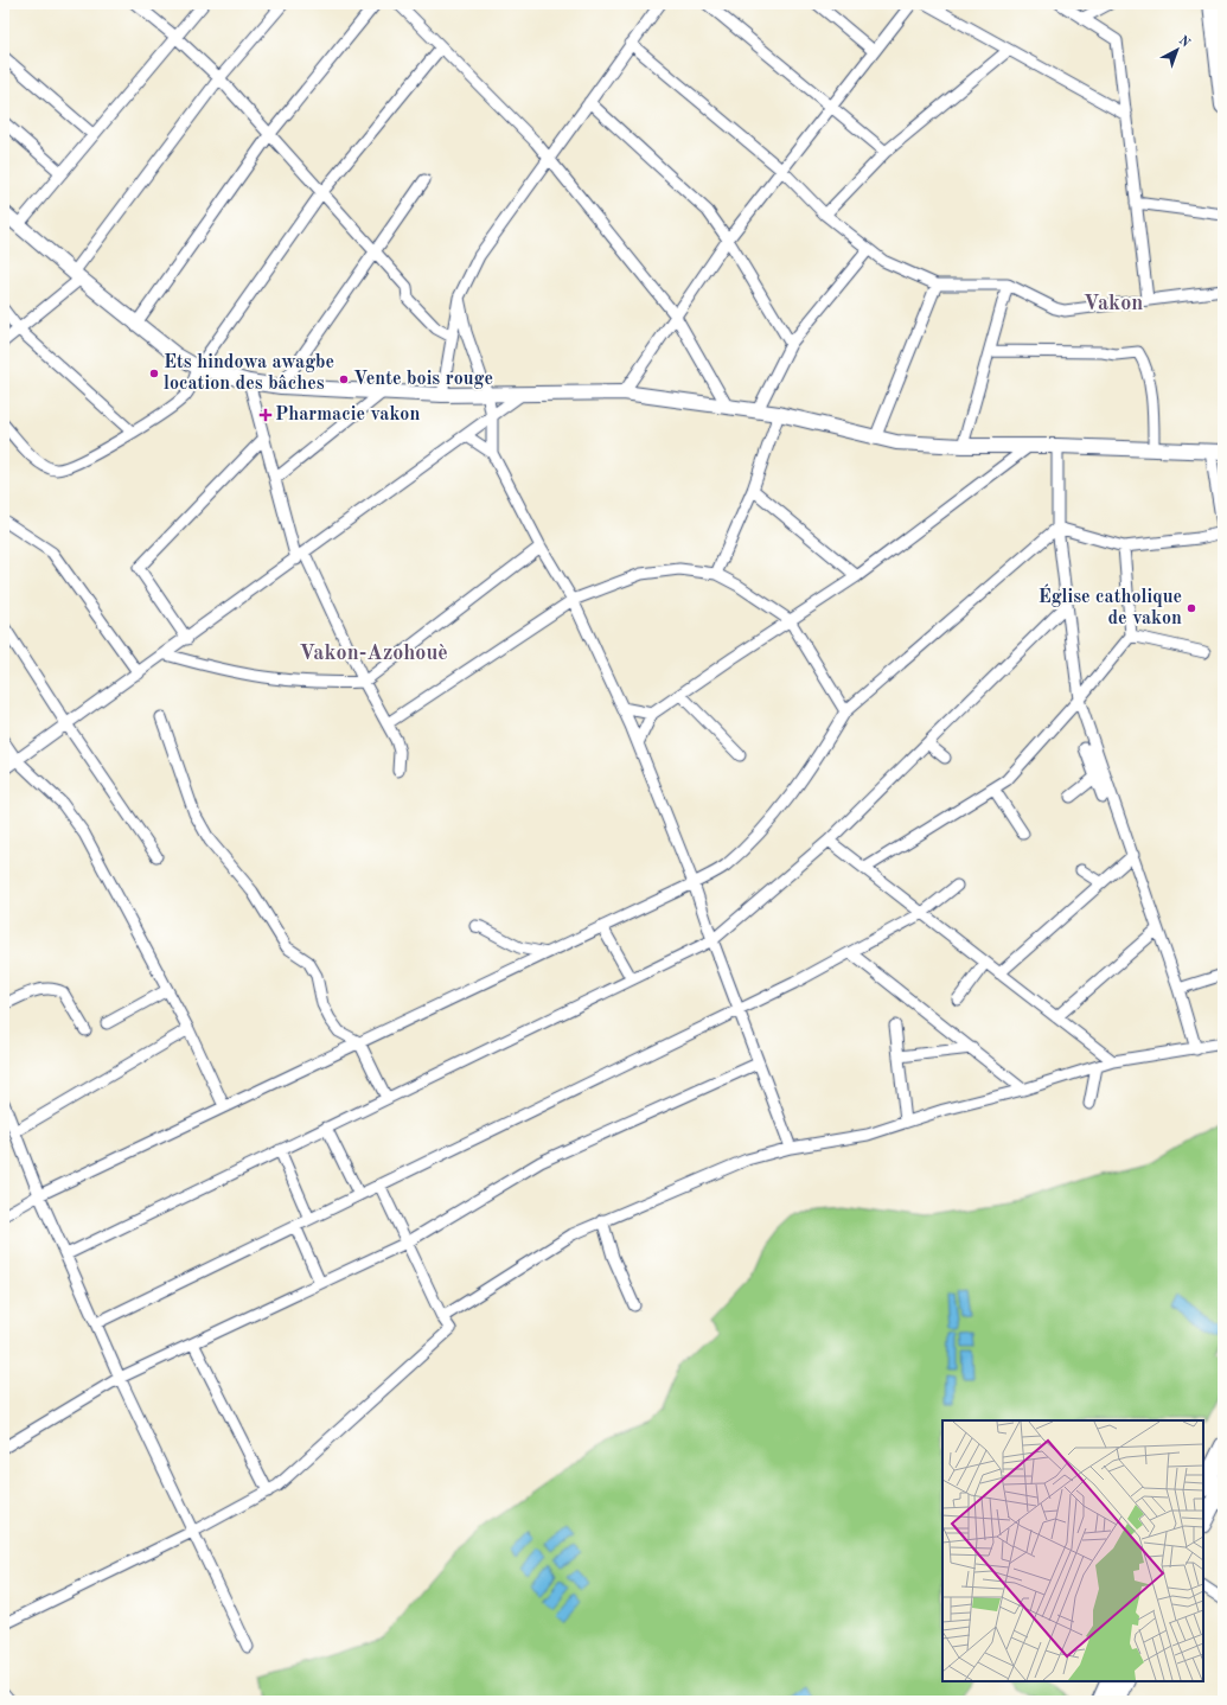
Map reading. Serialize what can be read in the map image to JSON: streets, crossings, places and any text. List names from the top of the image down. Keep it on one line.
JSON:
{"districts":["Vakon","Vakon-Azohouè"],"places":{"other":["Ets hindowa awagbe location des bâches","Vente bois rouge","Église catholique de vakon"],"health":["Pharmacie vakon"]},"north":"top right"}
